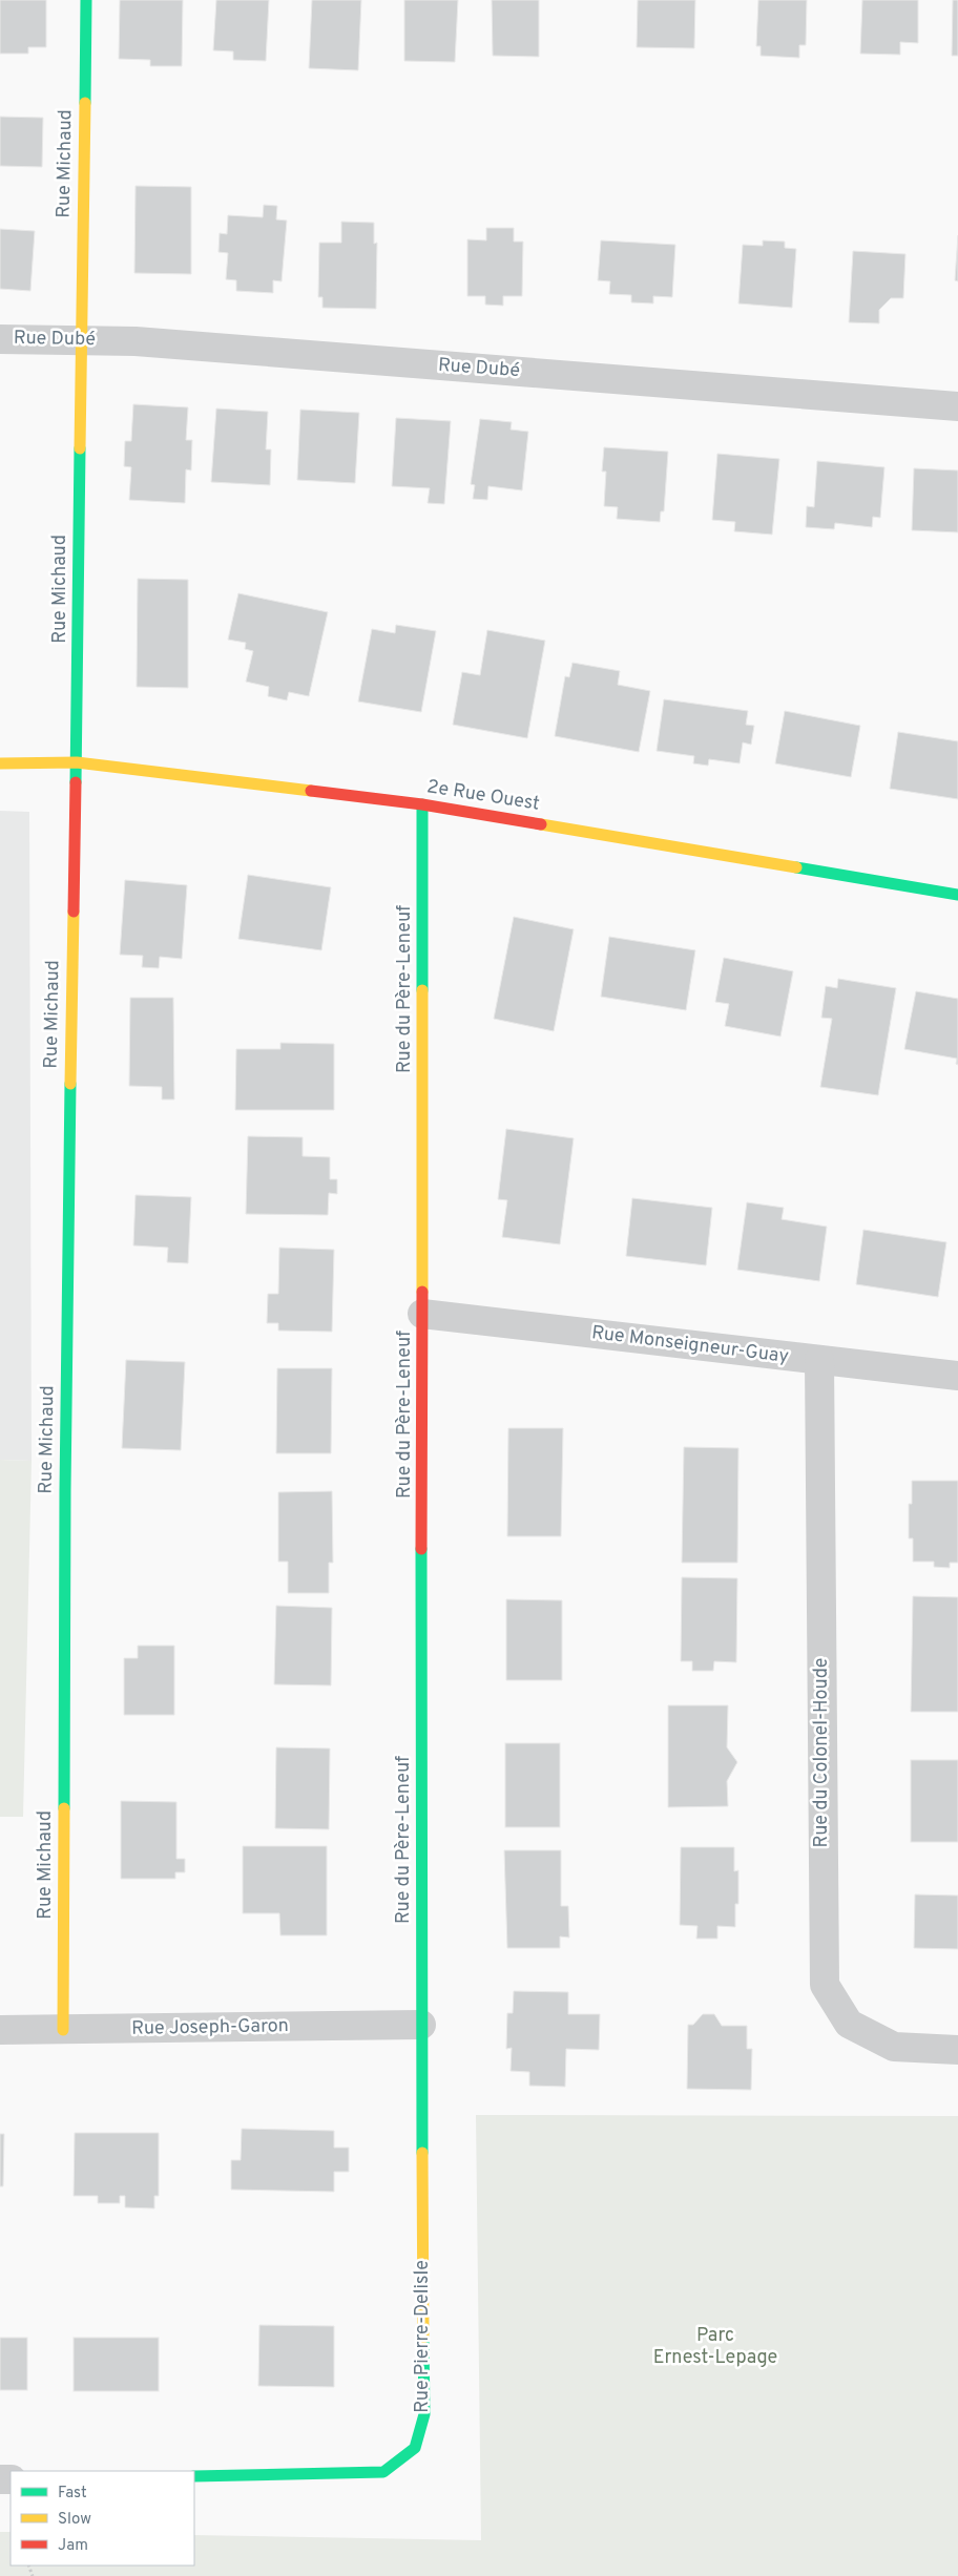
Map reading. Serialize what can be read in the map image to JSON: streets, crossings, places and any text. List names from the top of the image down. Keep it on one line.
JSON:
{"streets":{"street":["Rue Michaud","Rue Dubé","2e Rue Ouest","Rue du Père-Leneuf","Rue Monseigneur-Guay","Rue du Colonel-Houde","Rue Joseph-Garon","Rue Pierre-Delisle"]},"crossings":[["Rue Michaud","Rue Dubé"],["Rue Michaud","2e Rue Ouest"],["Rue Michaud","Rue Joseph-Garon"],["2e Rue Ouest","Rue du Père-Leneuf"],["Rue du Père-Leneuf","Rue Monseigneur-Guay"],["Rue du Père-Leneuf","Rue Joseph-Garon"],["Rue du Père-Leneuf","Rue Pierre-Delisle"],["Rue Monseigneur-Guay","Rue du Colonel-Houde"],["Rue Joseph-Garon","Rue Pierre-Delisle"]],"parks":["Parc Ernest-Lepage"],"legend":["Fast","Slow","Jam"]}
